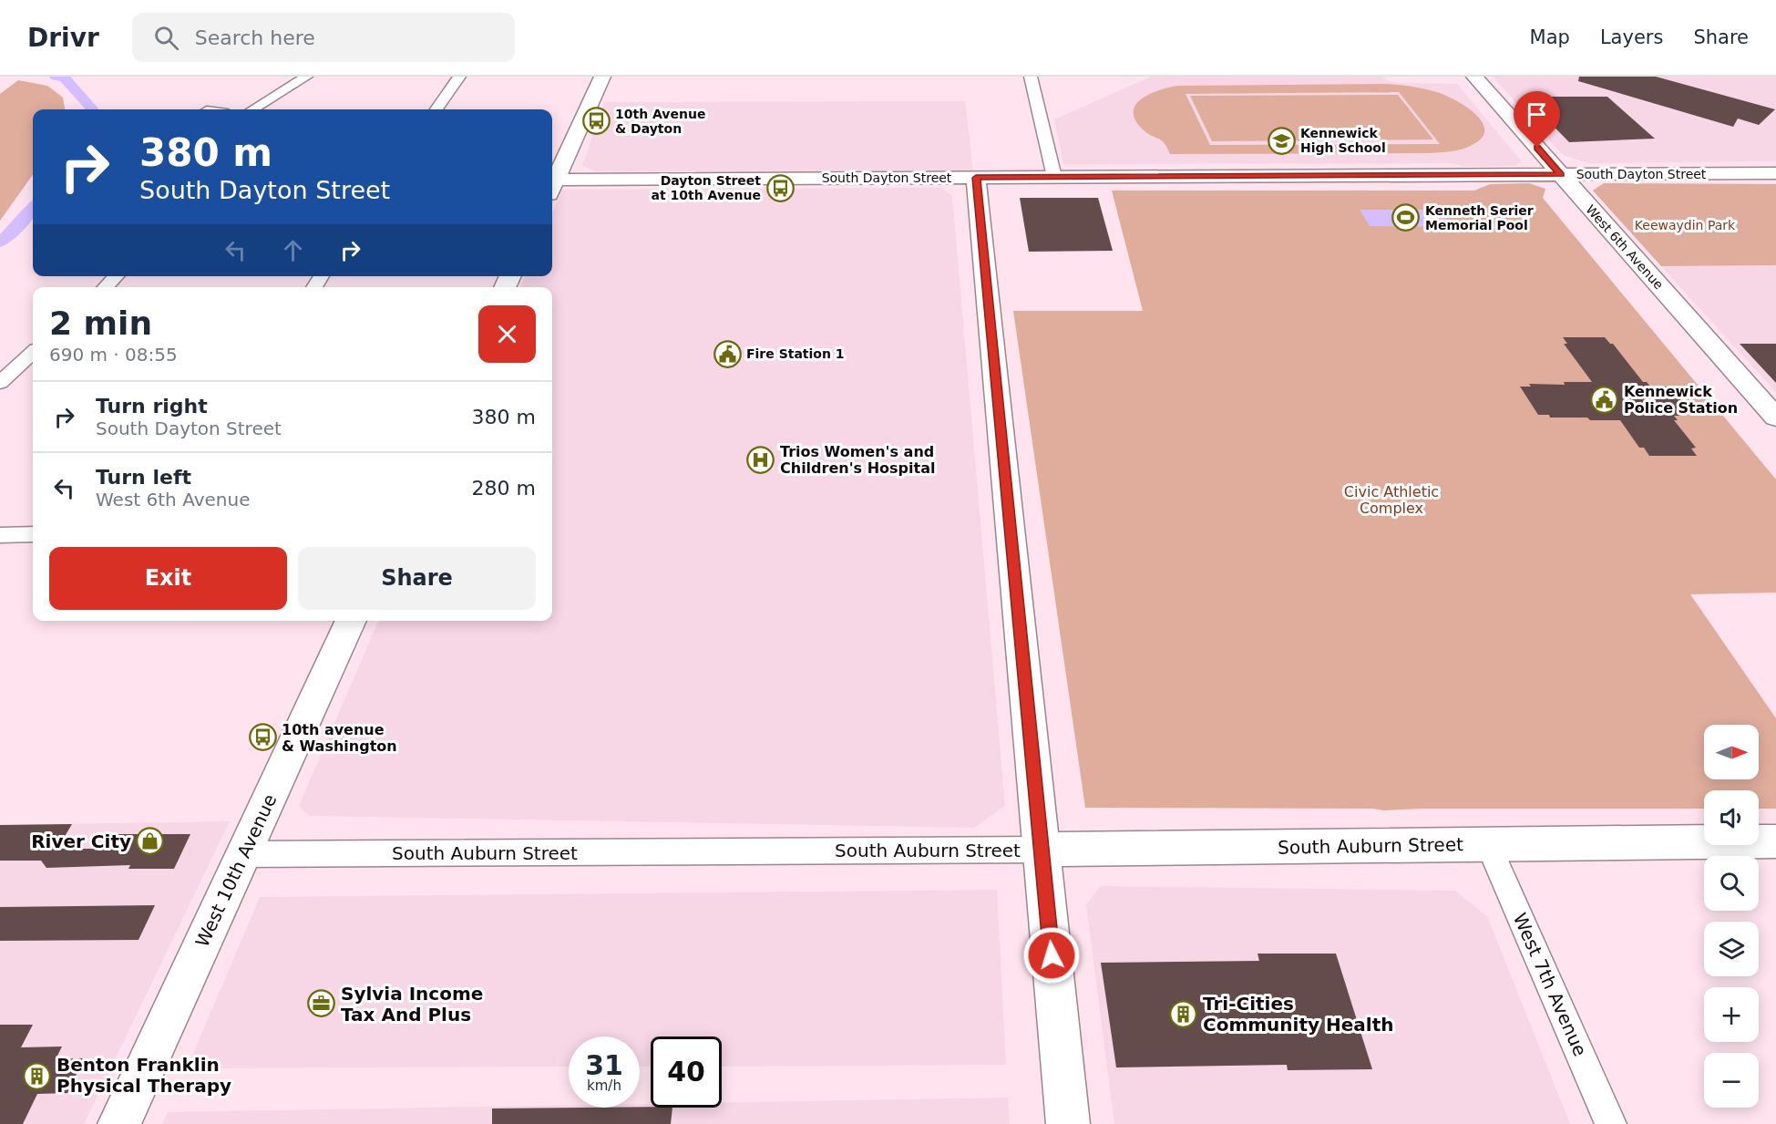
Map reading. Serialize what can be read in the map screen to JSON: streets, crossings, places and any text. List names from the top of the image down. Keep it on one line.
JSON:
{"streets":{"street":["South Dayton Street","West 6th Avenue","South Auburn Street","West 10th Avenue","West 7th Avenue"]},"crossings":[["South Dayton Street","West 6th Avenue"],["South Auburn Street","West 10th Avenue"],["South Auburn Street","West 7th Avenue"]],"parks":["Keewaydin Park","Civic Athletic Complex"],"places":{"bus stop":["10th Avenue & Dayton","Dayton Street at 10th Avenue","10th avenue & Washington"],"school or university":["Kennewick High School"],"sports":["Kenneth Serier Memorial Pool"],"public building":["Fire Station 1","Kennewick Police Station"],"hospital":["Trios Women's and Children's Hospital"],"shop":["River City"],"office":["Sylvia Income Tax And Plus"],"building":["Tri-Cities Community Health","Benton Franklin Physical Therapy"]},"north":"right","page":{"header":"Drivr","search":"Search here","nav":["Map","Layers","Share"],"turn":["380 m","South Dayton Street"],"heading":["2 min","690 m · 08:55"],"list":[{"name":"Turn right","note":"South Dayton Street","value":"380 m"},{"name":"Turn left","note":"West 6th Avenue","value":"280 m"}],"buttons":["Exit","Share"],"map_buttons":["+","−"],"speed":"31 km/h","limit":"40"}}
